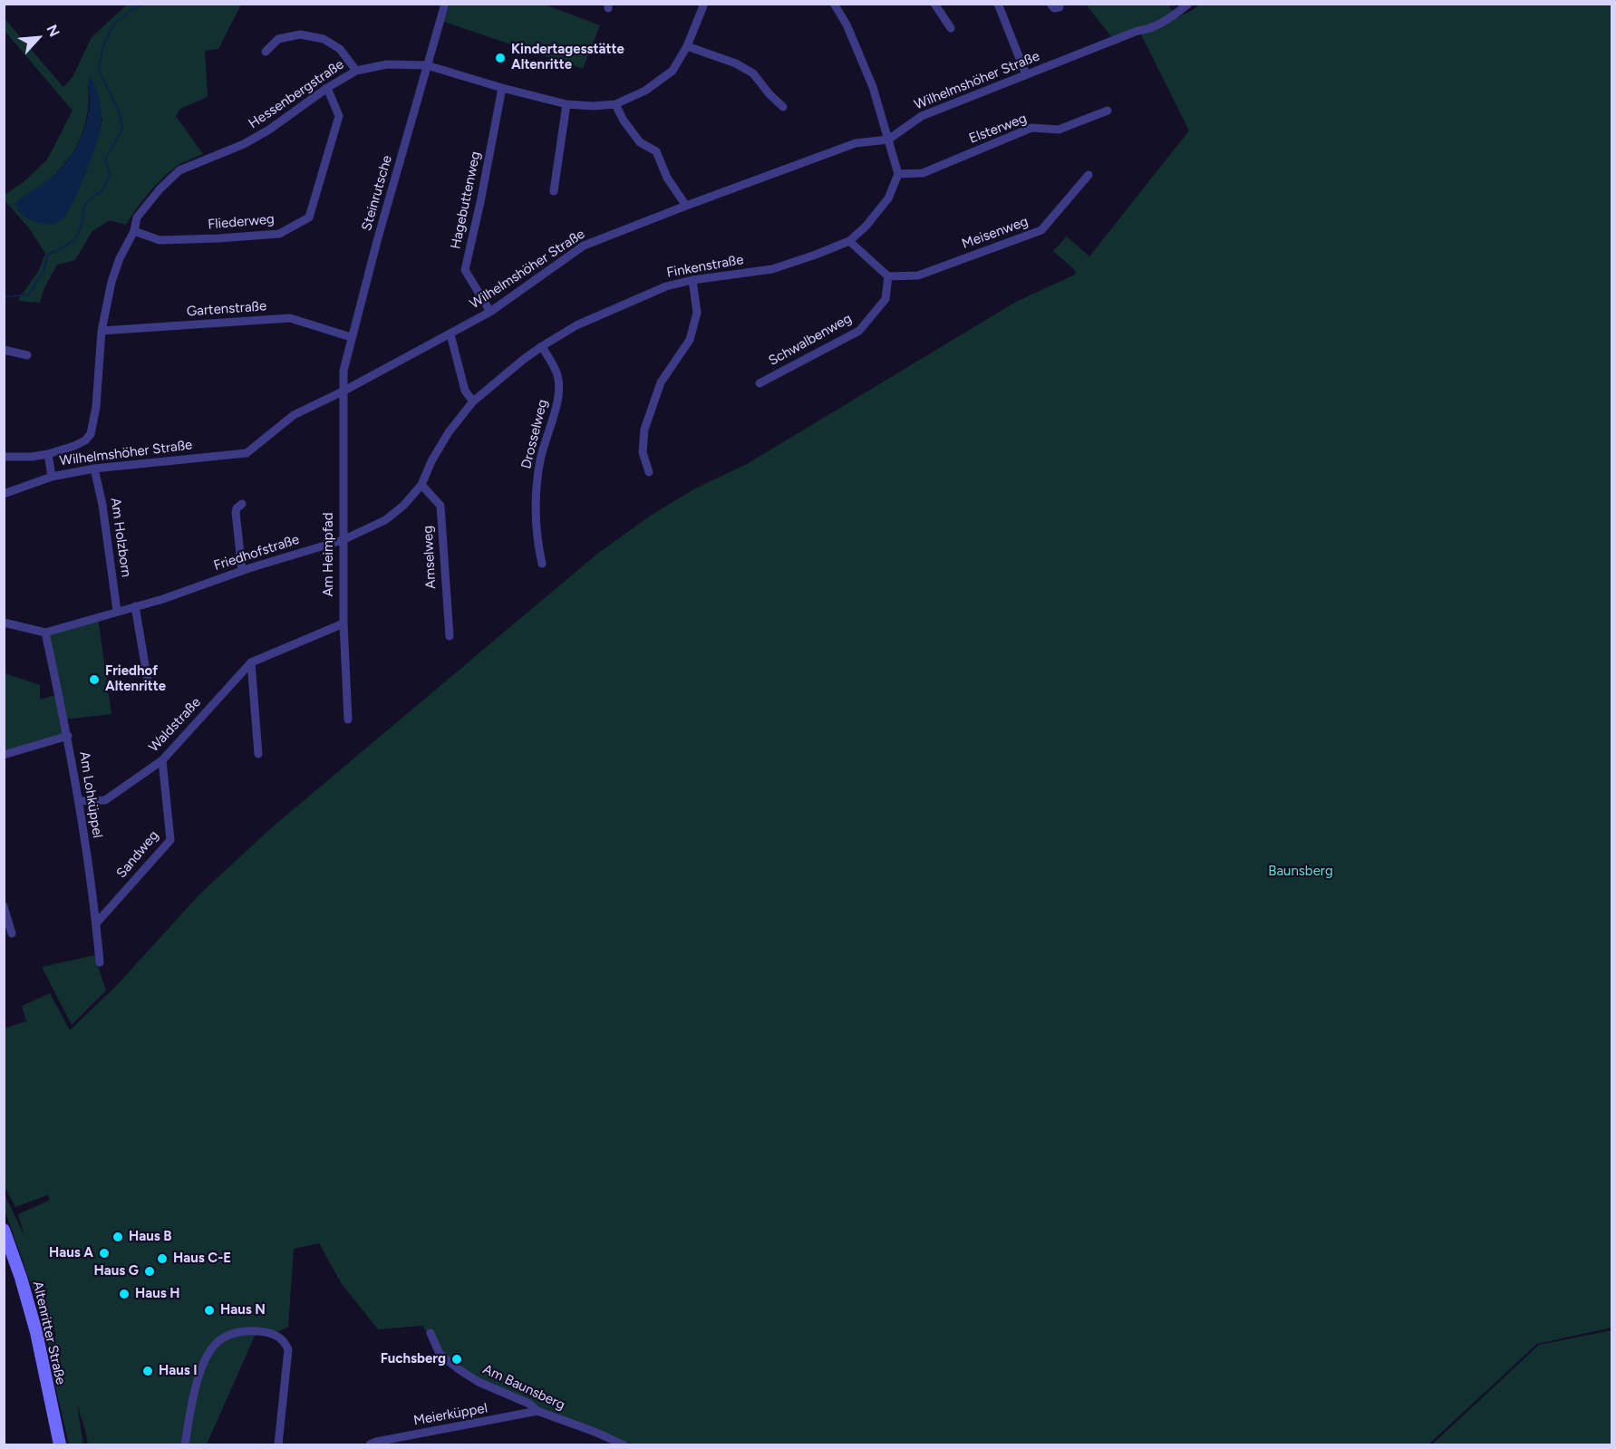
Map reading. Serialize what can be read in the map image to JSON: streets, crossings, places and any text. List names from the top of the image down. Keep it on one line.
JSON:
{"streets":{"main road":["Altenritter Straße"],"street":["Wilhelmshöher Straße","Hessenbergstraße","Elsterweg","Steinrutsche","Hagebuttenweg","Fliederweg","Meisenweg","Finkenstraße","Gartenstraße","Schwalbenweg","Drosselweg","Am Holzborn","Friedhofstraße","Am Heimpfad","Amselweg","Waldstraße","Am Lohküppel","Sandweg","Am Baunsberg","Meierküppel"]},"crossings":[["Wilhelmshöher Straße","Steinrutsche"],["Wilhelmshöher Straße","Hagebuttenweg"],["Wilhelmshöher Straße","Am Holzborn"],["Wilhelmshöher Straße","Am Heimpfad"],["Hessenbergstraße","Steinrutsche"],["Hessenbergstraße","Hagebuttenweg"],["Hessenbergstraße","Fliederweg"],["Hessenbergstraße","Gartenstraße"],["Elsterweg","Finkenstraße"],["Steinrutsche","Gartenstraße"],["Steinrutsche","Am Heimpfad"],["Meisenweg","Schwalbenweg"],["Finkenstraße","Drosselweg"],["Finkenstraße","Friedhofstraße"],["Finkenstraße","Amselweg"],["Am Holzborn","Friedhofstraße"],["Friedhofstraße","Am Heimpfad"],["Friedhofstraße","Am Lohküppel"],["Am Heimpfad","Waldstraße"],["Waldstraße","Am Lohküppel"],["Waldstraße","Sandweg"],["Am Lohküppel","Sandweg"],["Am Baunsberg","Meierküppel"]],"parks":["Baunsberg"],"places":["Kindertagesstätte Altenritte","Friedhof Altenritte","Haus B","Haus A","Haus C-E","Haus G","Haus H","Haus N","Fuchsberg","Haus I"],"north":"top right"}
